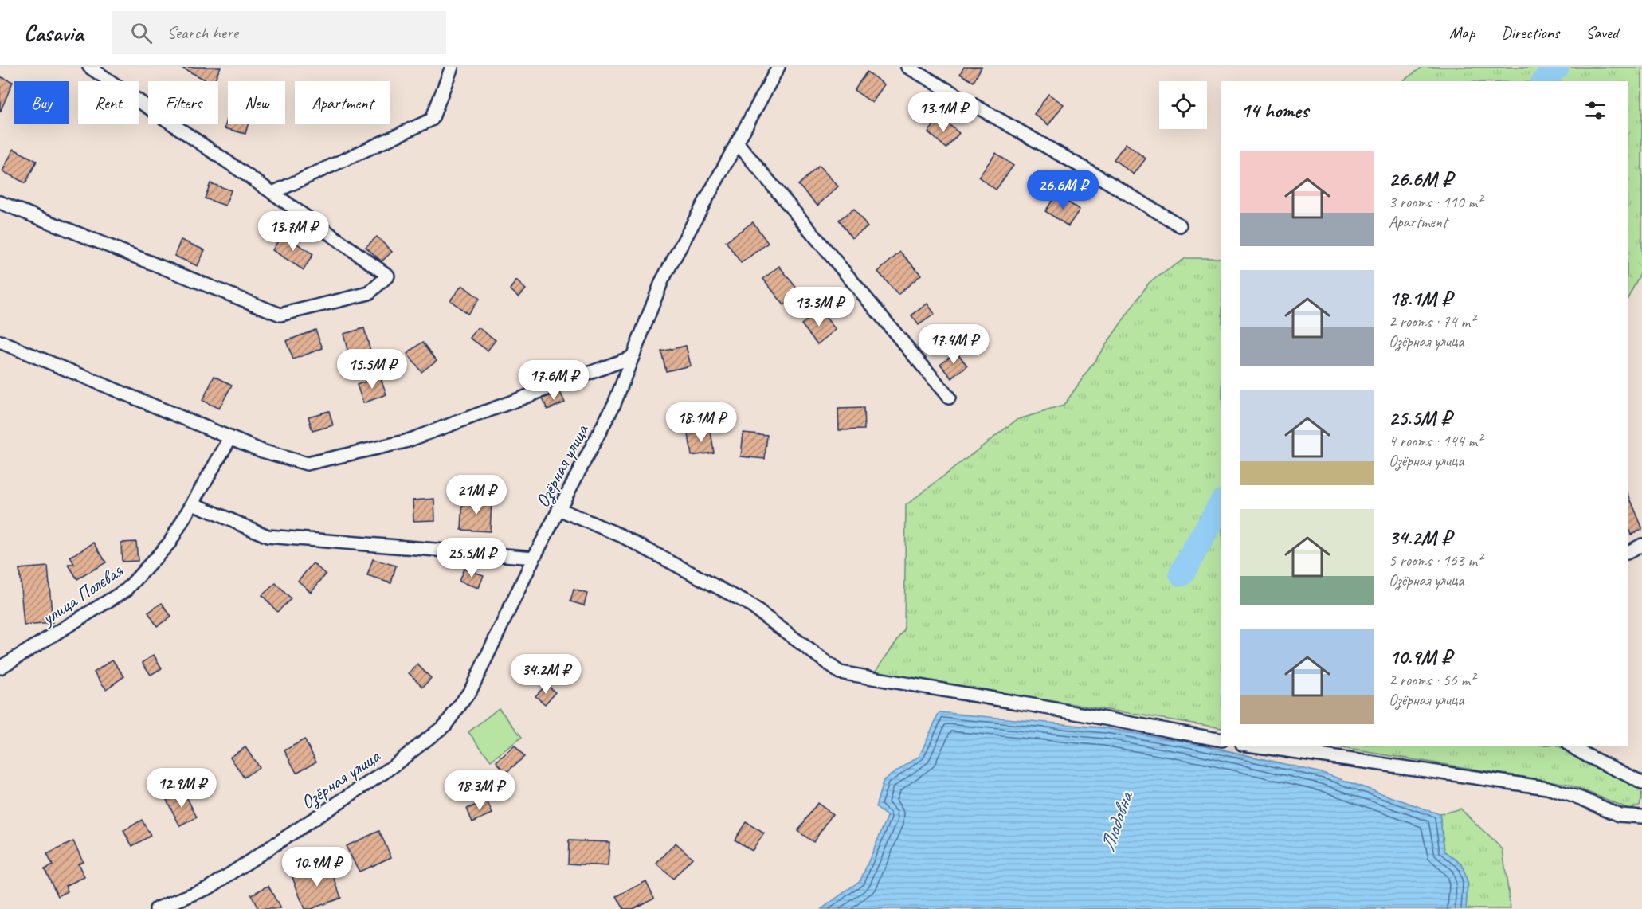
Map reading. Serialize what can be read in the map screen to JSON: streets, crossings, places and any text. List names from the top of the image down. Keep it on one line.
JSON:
{"streets":{"street":["Озёрная улица","улица Полевая"]},"water":["Людовна"],"page":{"header":"Casavia","search":"Search here","nav":["Map","Directions","Saved"],"chip":["Buy","Rent","Filters","New","Apartment"],"heading":"14 homes","price":["13.1M ₽","26.6M ₽","13.7M ₽","13.3M ₽","17.4M ₽","15.5M ₽","17.6M ₽","18.1M ₽","21M ₽","25.5M ₽","34.2M ₽","12.9M ₽","18.3M ₽","10.9M ₽"],"list":[{"name":"26.6M ₽","note":"3 rooms · 110 m² · Apartment"},{"name":"18.1M ₽","note":"2 rooms · 74 m² · Озёрная улица"},{"name":"25.5M ₽","note":"4 rooms · 144 m² · Озёрная улица"},{"name":"34.2M ₽","note":"5 rooms · 163 m² · Озёрная улица"},{"name":"10.9M ₽","note":"2 rooms · 56 m² · Озёрная улица"}]}}
